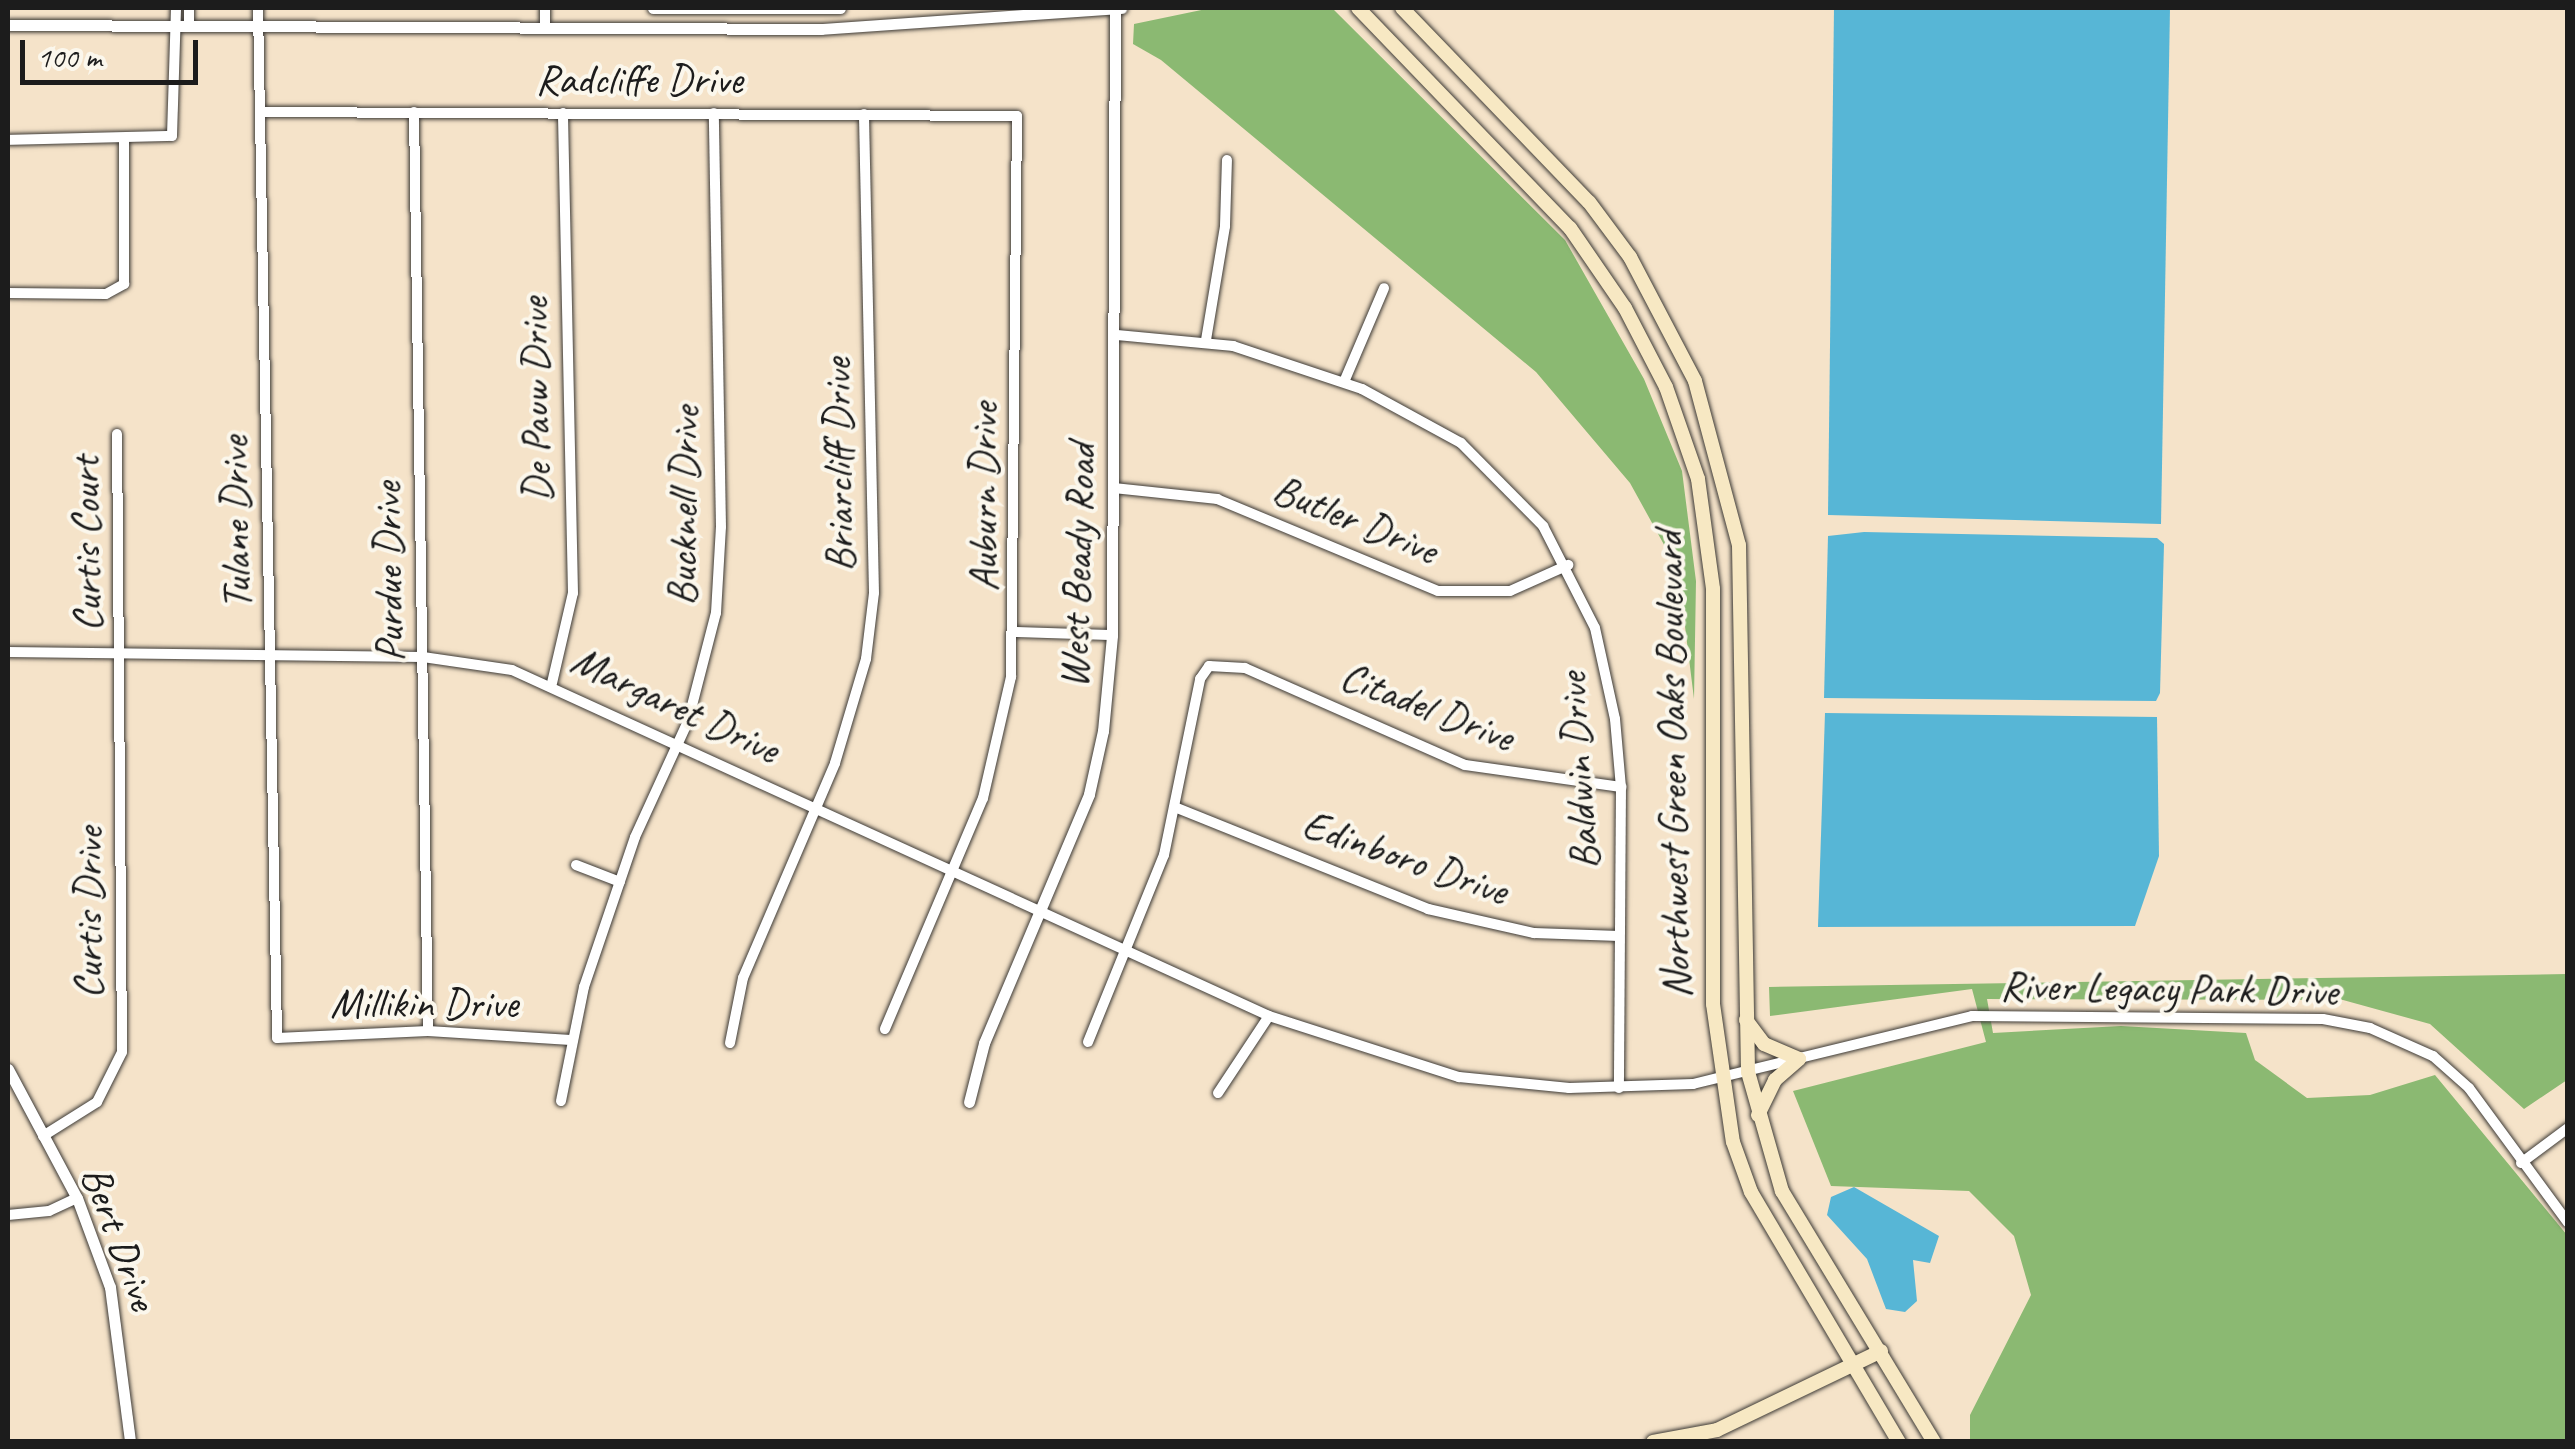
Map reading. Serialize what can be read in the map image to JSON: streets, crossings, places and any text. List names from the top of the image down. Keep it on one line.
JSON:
{"streets":{"main road":["Northwest Green Oaks Boulevard"],"street":["Radcliffe Drive","De Pauw Drive","Briarcliff Drive","Auburn Drive","Bucknell Drive","Butler Drive","Tulane Drive","Curtis Court","West Beady Road","Purdue Drive","Margaret Drive","Citadel Drive","Baldwin Drive","Edinboro Drive","Curtis Drive","River Legacy Park Drive","Millikin Drive","Bert Drive"]},"crossings":[["Radcliffe Drive","De Pauw Drive"],["Radcliffe Drive","Briarcliff Drive"],["Radcliffe Drive","Auburn Drive"],["Radcliffe Drive","Bucknell Drive"],["Radcliffe Drive","Tulane Drive"],["Radcliffe Drive","Purdue Drive"],["De Pauw Drive","Margaret Drive"],["Briarcliff Drive","Margaret Drive"],["Auburn Drive","Margaret Drive"],["Bucknell Drive","Margaret Drive"],["Bucknell Drive","Millikin Drive"],["Butler Drive","West Beady Road"],["Butler Drive","Baldwin Drive"],["Tulane Drive","Margaret Drive"],["Tulane Drive","Millikin Drive"],["Curtis Court","Margaret Drive"],["Curtis Court","Curtis Drive"],["West Beady Road","Margaret Drive"],["West Beady Road","Baldwin Drive"],["Purdue Drive","Margaret Drive"],["Purdue Drive","Millikin Drive"],["Margaret Drive","Northwest Green Oaks Boulevard"],["Margaret Drive","Baldwin Drive"],["Margaret Drive","Curtis Drive"],["Margaret Drive","River Legacy Park Drive"],["Citadel Drive","Baldwin Drive"],["Citadel Drive","Edinboro Drive"],["Northwest Green Oaks Boulevard","River Legacy Park Drive"],["Baldwin Drive","Edinboro Drive"],["Curtis Drive","Bert Drive"]],"scale_bar":"100 m"}
